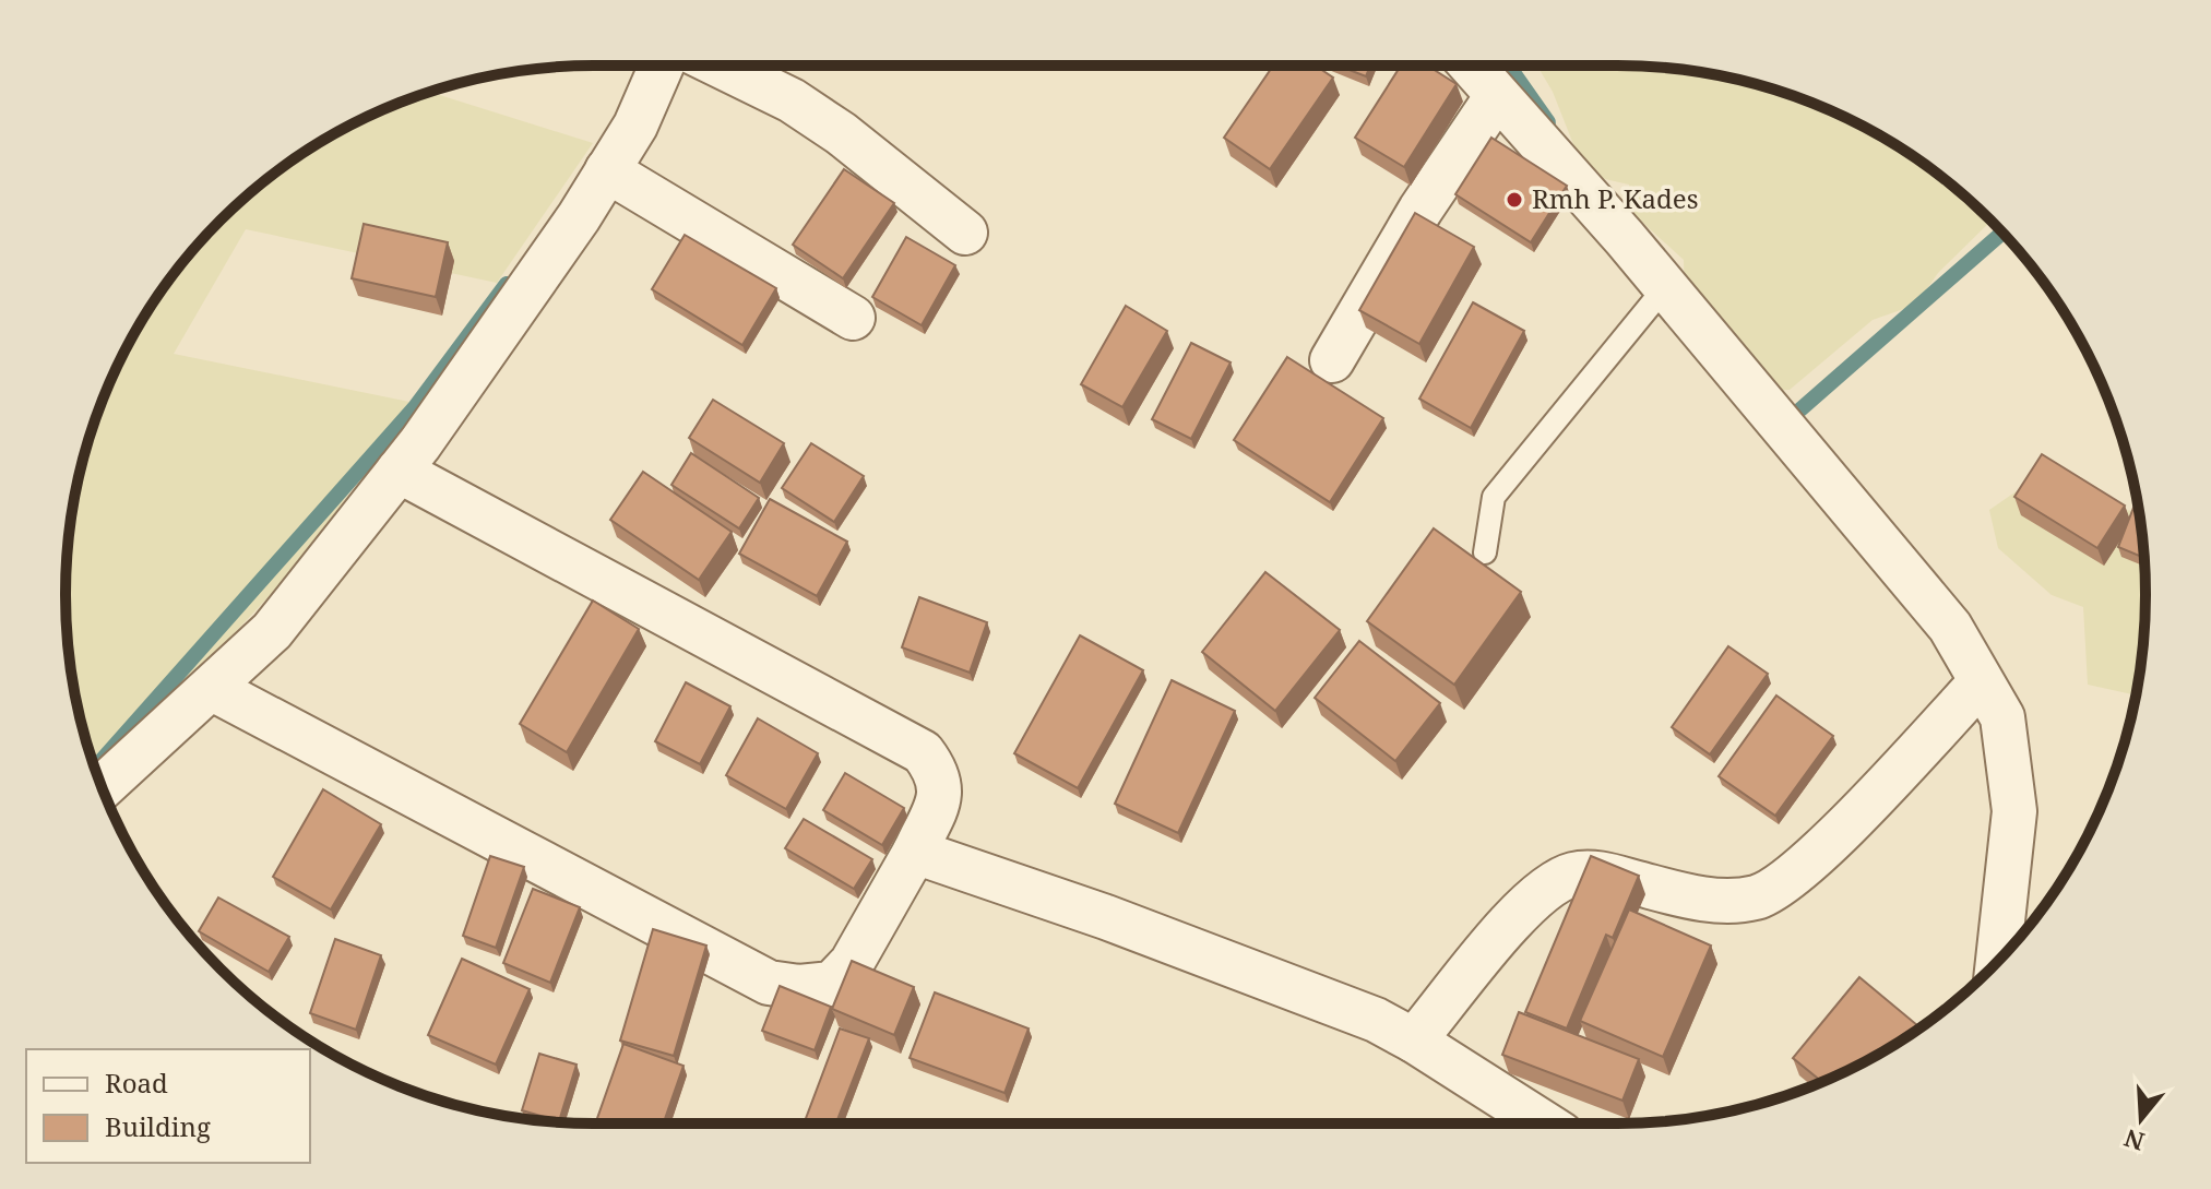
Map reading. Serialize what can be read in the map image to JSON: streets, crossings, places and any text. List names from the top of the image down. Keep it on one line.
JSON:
{"places":["Rmh P. Kades"],"legend":["Road","Building"],"north":"bottom"}
